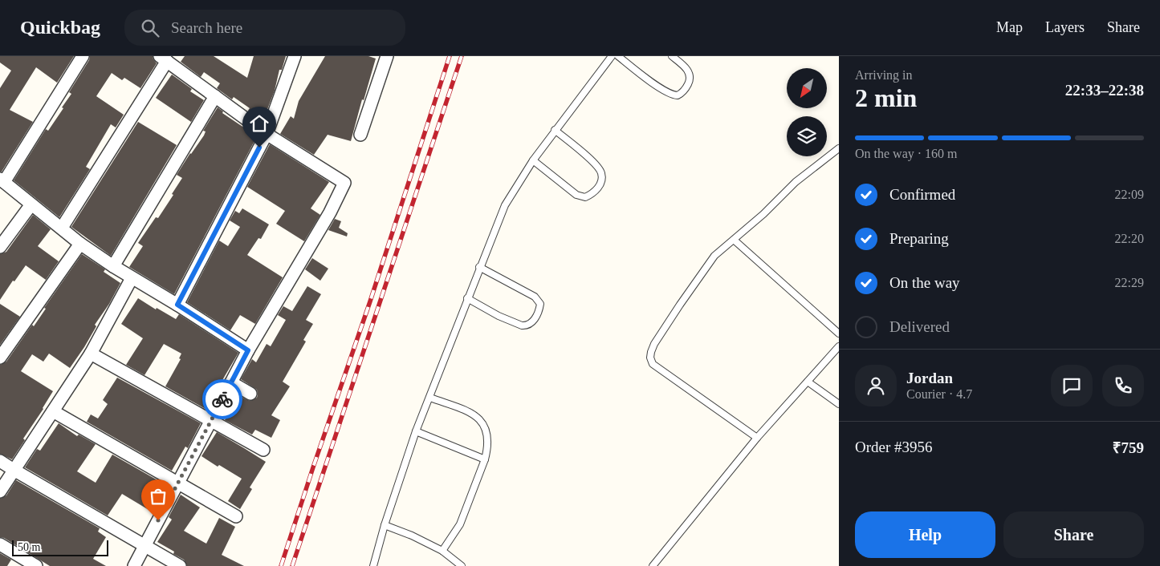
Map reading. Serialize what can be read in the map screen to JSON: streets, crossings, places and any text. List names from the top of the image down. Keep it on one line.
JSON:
{"scale_bar":"50 m","north":"bottom left","page":{"header":"Quickbag","search":"Search here","nav":["Map","Layers","Share"],"heading":["2 min","Arriving in","22:33–22:38"],"panel":["Jordan","Courier · 4.7","Order #3956","₹759"],"bar":"On the way · 160 m","list":[["Confirmed","22:09"],["Preparing","22:20"],["On the way","22:29"],"Delivered"],"buttons":["Help","Share"],"scale":"50 m"}}
